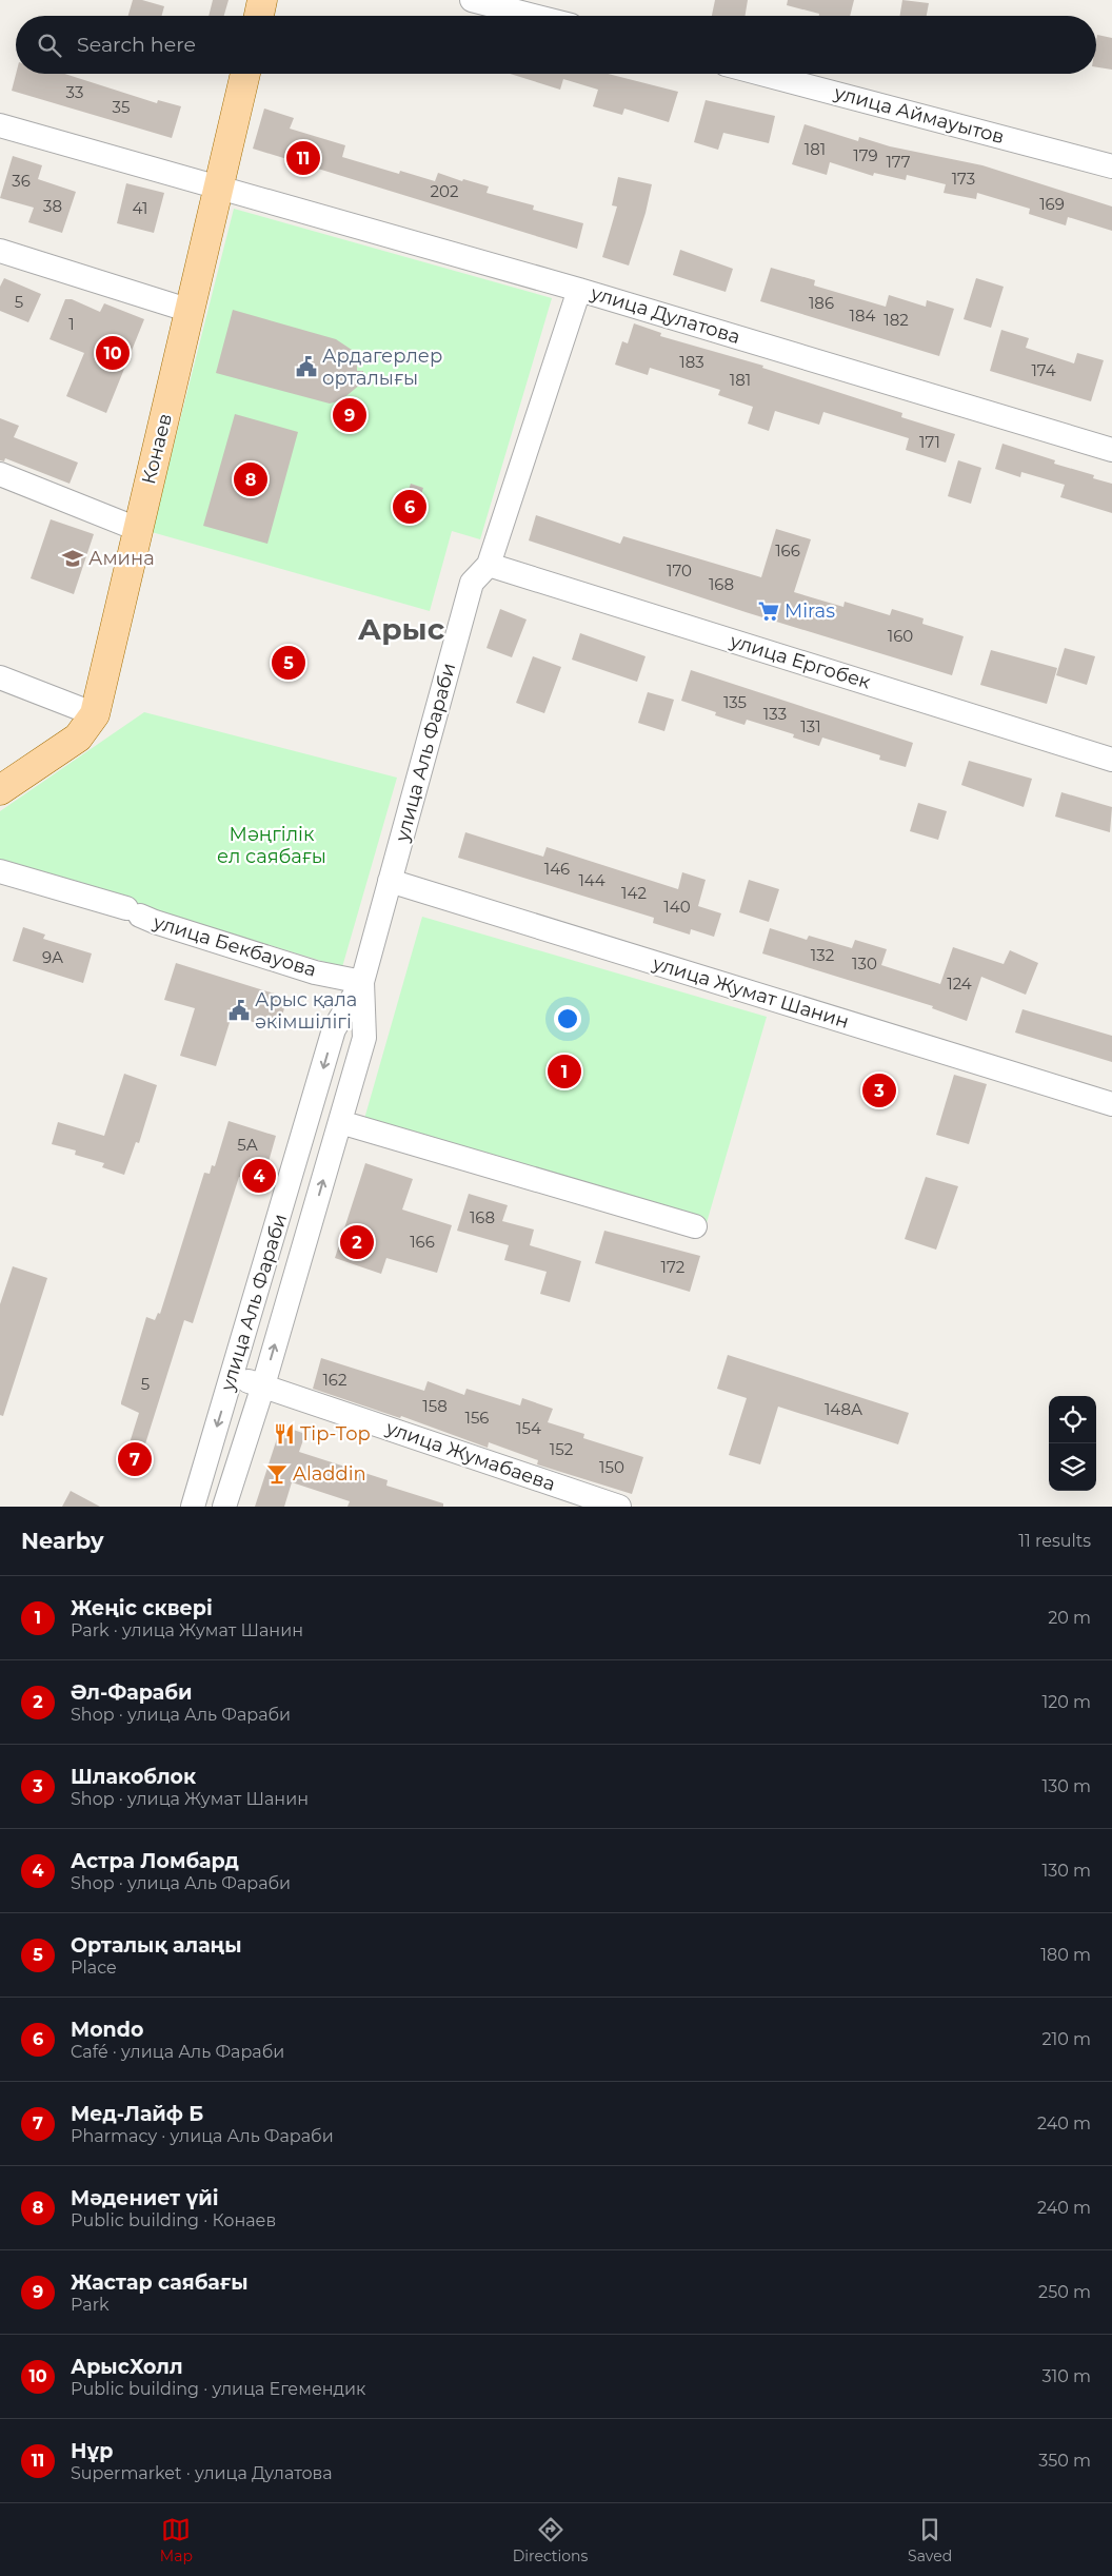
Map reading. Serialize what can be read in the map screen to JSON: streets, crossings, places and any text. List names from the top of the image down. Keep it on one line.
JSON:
{"streets":{"main road":["Конаев"],"street":["улица Аймауытов","улица Дулатова","улица Ергобек","улица Аль Фараби","улица Бекбауова","улица Жумат Шанин","улица Жумабаева"]},"crossings":[["улица Дулатова","Конаев"],["улица Дулатова","улица Аль Фараби"],["улица Ергобек","улица Аль Фараби"],["улица Аль Фараби","улица Бекбауова"],["улица Аль Фараби","улица Жумат Шанин"],["улица Аль Фараби","улица Жумабаева"]],"districts":["Арыс"],"parks":["Мәңгілік ел саябағы"],"places":{"public building":["Ардагерлер орталығы","Арыс қала әкімшілігі"],"school or university":["Амина"],"supermarket":["Miras"],"restaurant":["Tip-Top"],"bar":["Aladdin"]},"house_numbers":["33","35","181","179","177","173","36","202","169","38","41","5","186","184","182","1","183","174","181","171","166","170","168","160","135","133","131","146","144","142","140","132","9А","130","124","5А","168","166","172","162","5","158","148А","156","154","152","150"],"page":{"search":"Search here","pins":["11","10","9","8","6","5","1","3","4","2","7"],"heading":["Nearby","11 results"],"list":[{"mark":"1","name":"Жеңіс сквері","note":"Park · улица Жумат Шанин","value":"20 m"},{"mark":"2","name":"Әл-Фараби","note":"Shop · улица Аль Фараби","value":"120 m"},{"mark":"3","name":"Шлакоблок","note":"Shop · улица Жумат Шанин","value":"130 m"},{"mark":"4","name":"Астра Ломбард","note":"Shop · улица Аль Фараби","value":"130 m"},{"mark":"5","name":"Орталық алаңы","note":"Place","value":"180 m"},{"mark":"6","name":"Mondo","note":"Café · улица Аль Фараби","value":"210 m"},{"mark":"7","name":"Мед-Лайф Б","note":"Pharmacy · улица Аль Фараби","value":"240 m"},{"mark":"8","name":"Mәдениет үйі","note":"Public building · Конаев","value":"240 m"},{"mark":"9","name":"Жастар саябағы","note":"Park","value":"250 m"},{"mark":"10","name":"АрысХолл","note":"Public building · улица Егемендик","value":"310 m"},{"mark":"11","name":"Нұр","note":"Supermarket · улица Дулатова","value":"350 m"}],"nav":["Map","Directions","Saved"]}}
